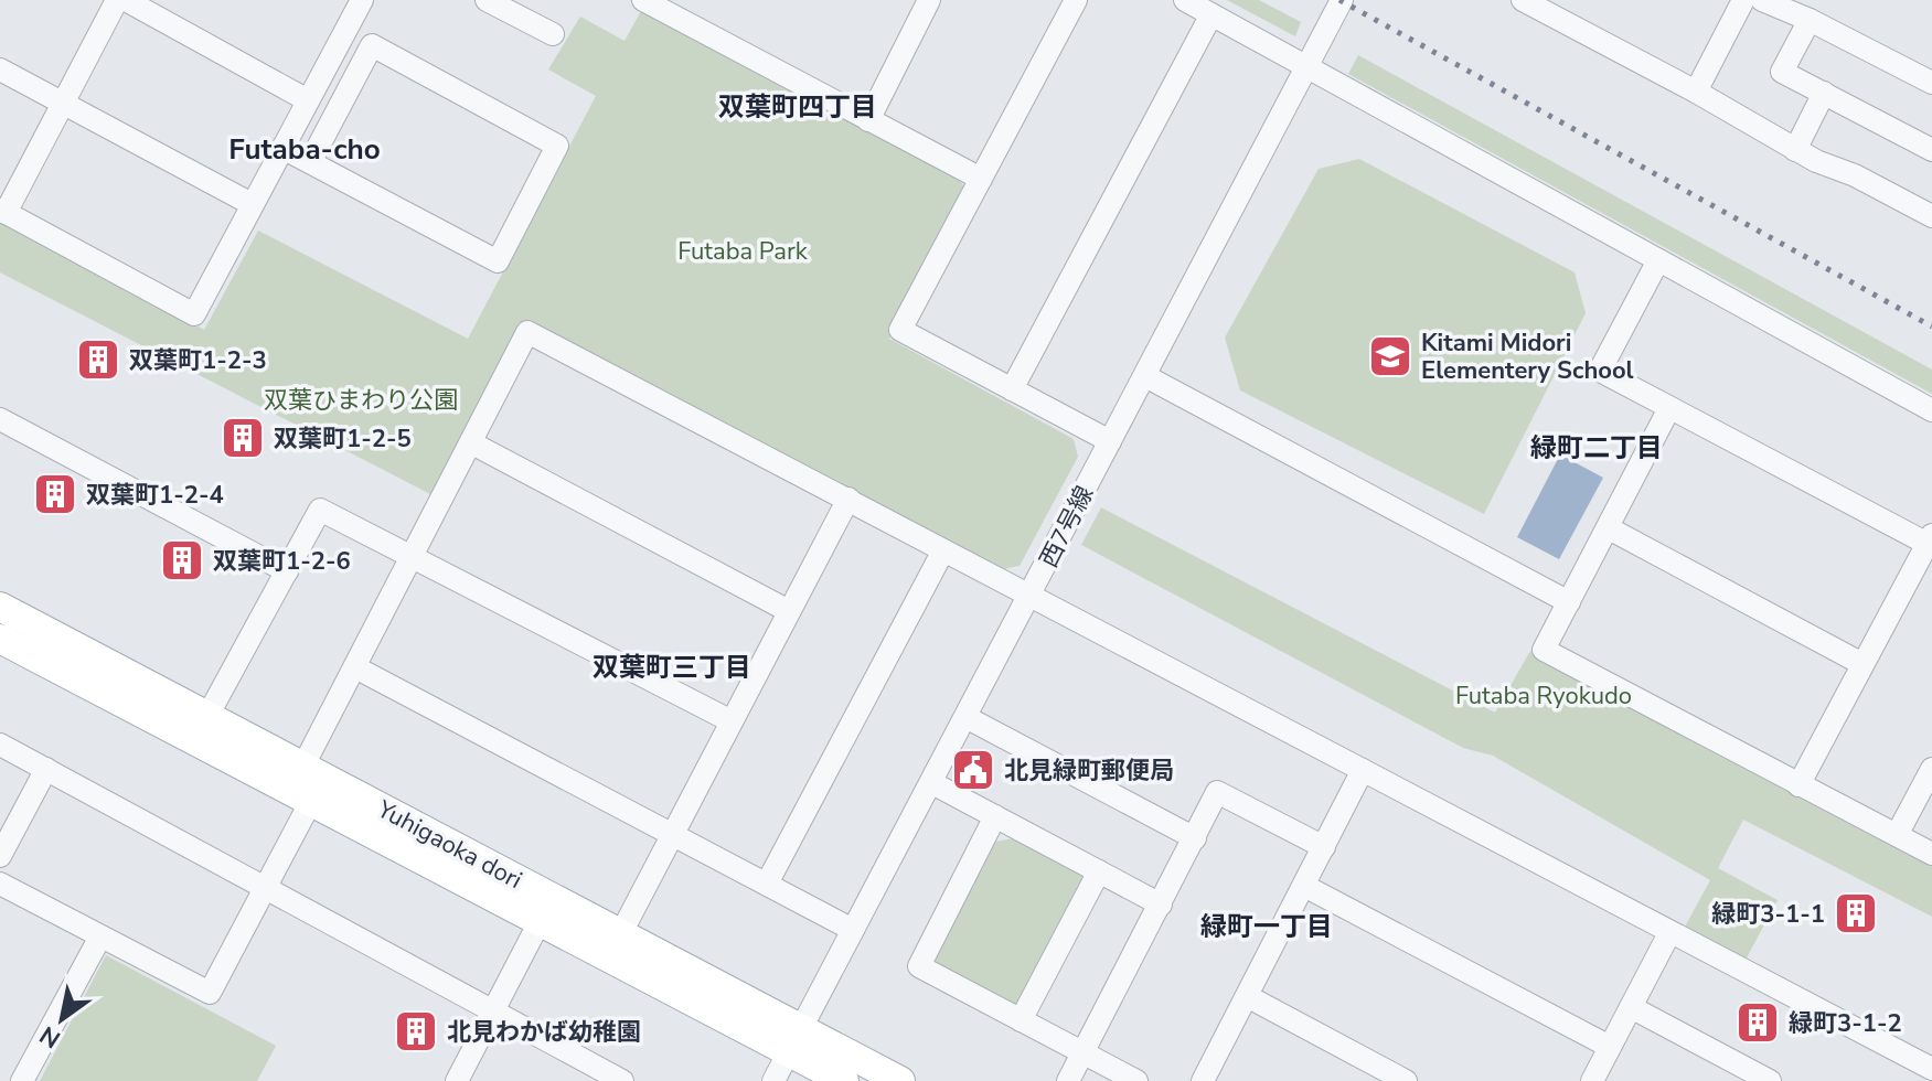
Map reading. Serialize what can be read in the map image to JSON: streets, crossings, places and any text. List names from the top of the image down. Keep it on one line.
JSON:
{"streets":{"main road":["Yuhigaoka dori"],"street":["西7号線"]},"crossings":[["西7号線","Yuhigaoka dori"]],"districts":["双葉町四丁目","Futaba-cho","緑町二丁目","双葉町三丁目","緑町一丁目"],"parks":["Futaba Park","双葉ひまわり公園","Futaba Ryokudo"],"places":{"school or university":["Kitami Midori Elementery School"],"building":["双葉町1-2-3","双葉町1-2-5","双葉町1-2-4","双葉町1-2-6","緑町3-1-1","緑町3-1-2","北見わかば幼稚園"],"public building":["北見緑町郵便局"]},"north":"bottom left"}
